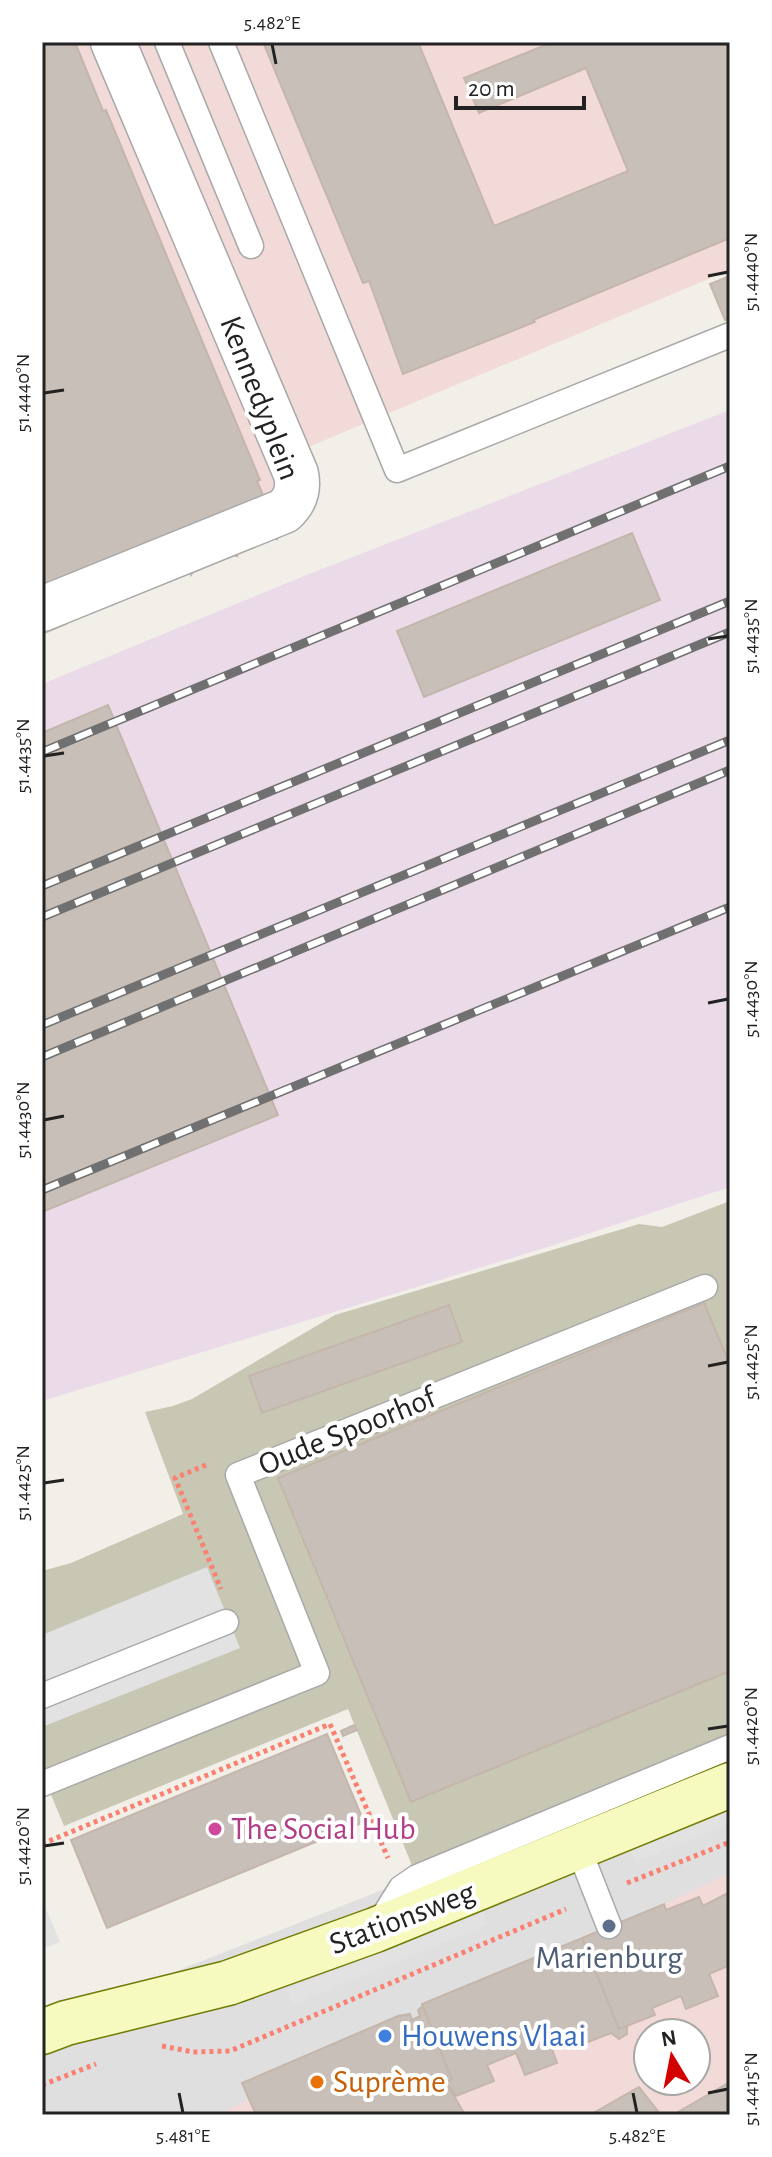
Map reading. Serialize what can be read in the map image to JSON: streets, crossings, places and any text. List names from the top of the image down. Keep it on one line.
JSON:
{"streets":{"street":["Kennedyplein","Stationsweg"],"lane":["Oude Spoorhof"]},"places":["The Social Hub","Marienburg","Houwens Vlaai","Suprème"],"scale_bar":"20 m","north":"top","coordinates":["5.482°E","51.4440°N","51.4435°N","51.4430°N","51.4425°N","51.4420°N","51.4415°N","5.481°E"]}
